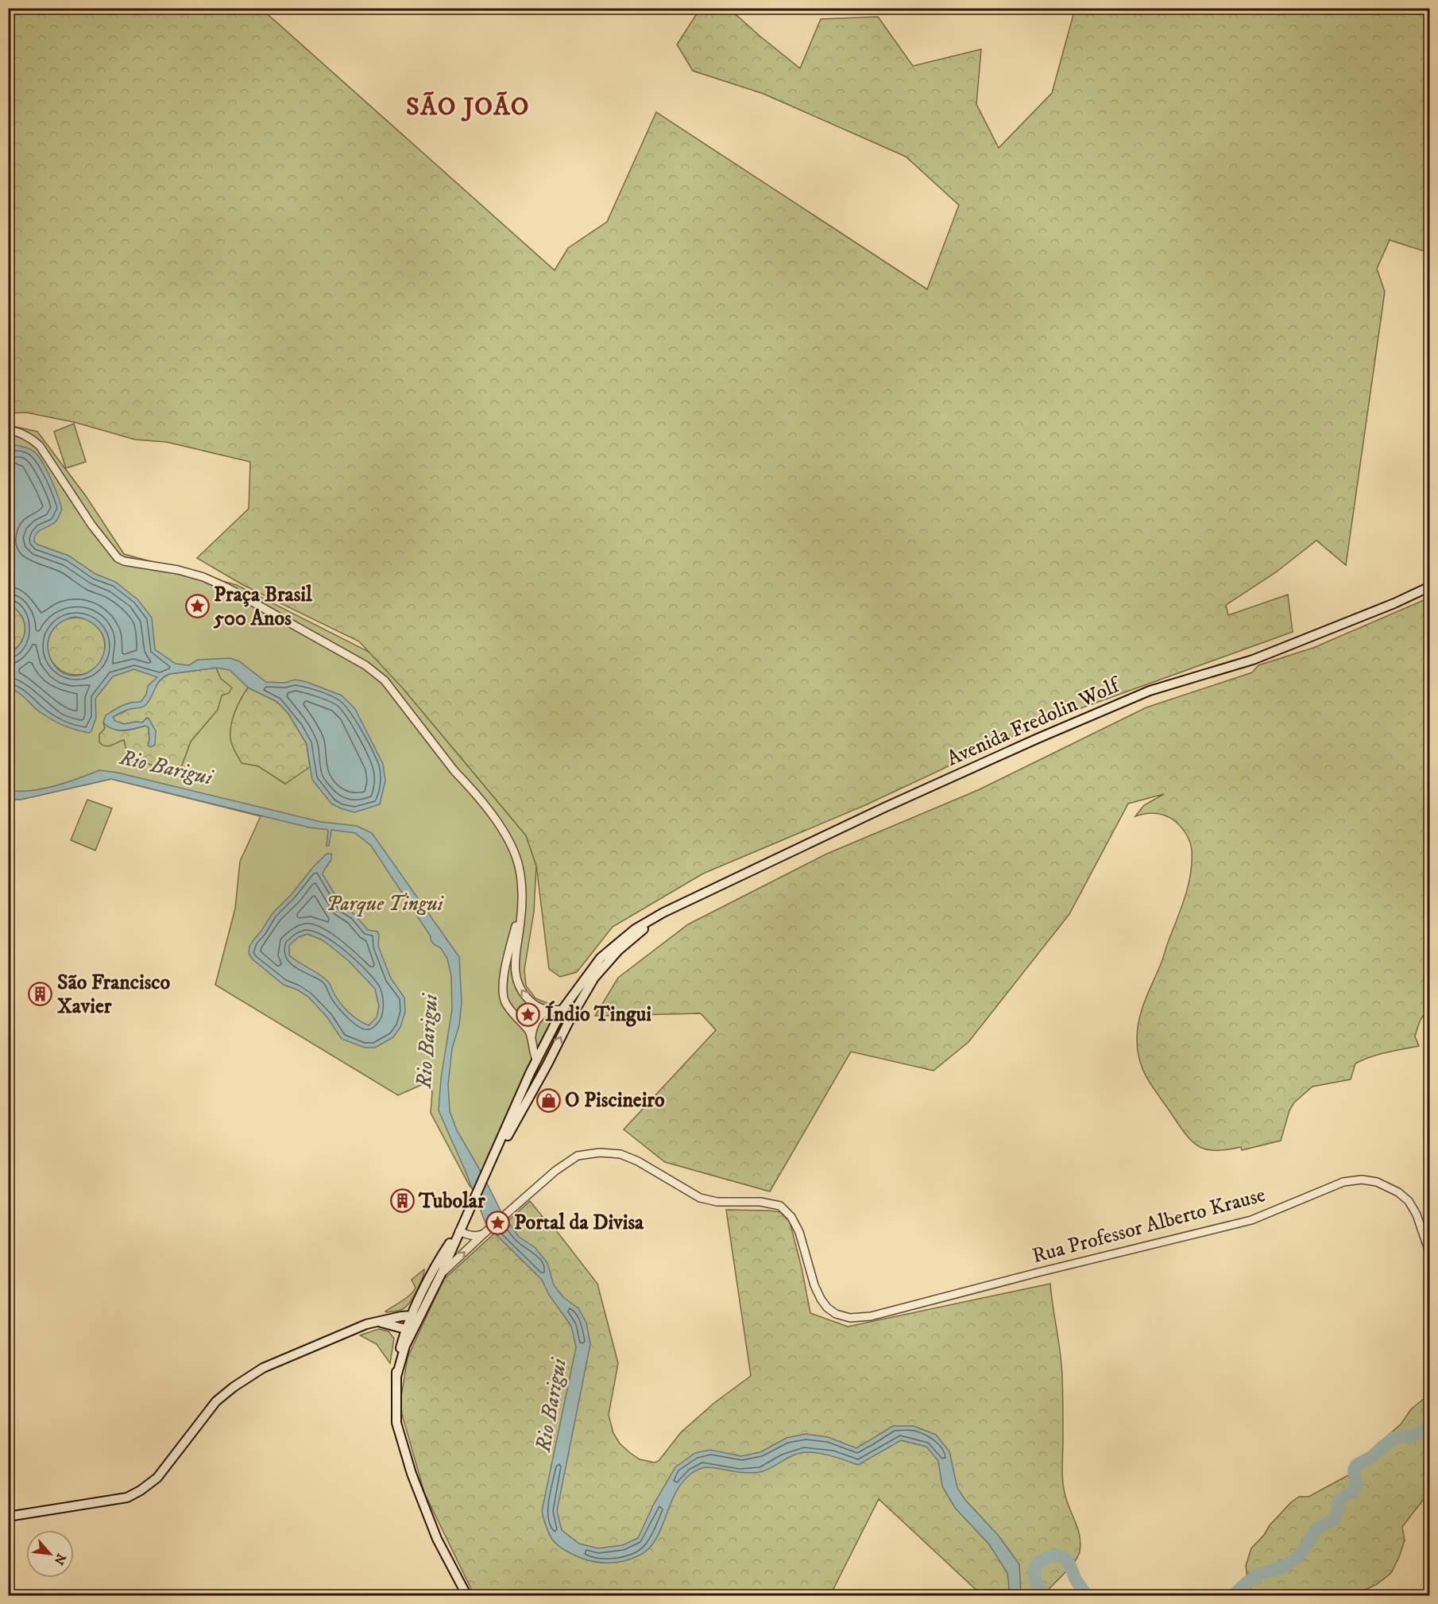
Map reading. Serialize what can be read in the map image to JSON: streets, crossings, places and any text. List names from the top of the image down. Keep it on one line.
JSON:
{"streets":{"main road":["Avenida Fredolin Wolf"],"street":["Rua Professor Alberto Krause"]},"districts":["SÃO JOÃO"],"water":["Rio Barigui"],"parks":["Parque Tingui"],"places":{"place":["Praça Brasil 500 Anos","Índio Tingui","Portal da Divisa"],"building":["São Francisco Xavier","Tubolar"],"shop":["O Piscineiro"]},"north":"bottom right"}
